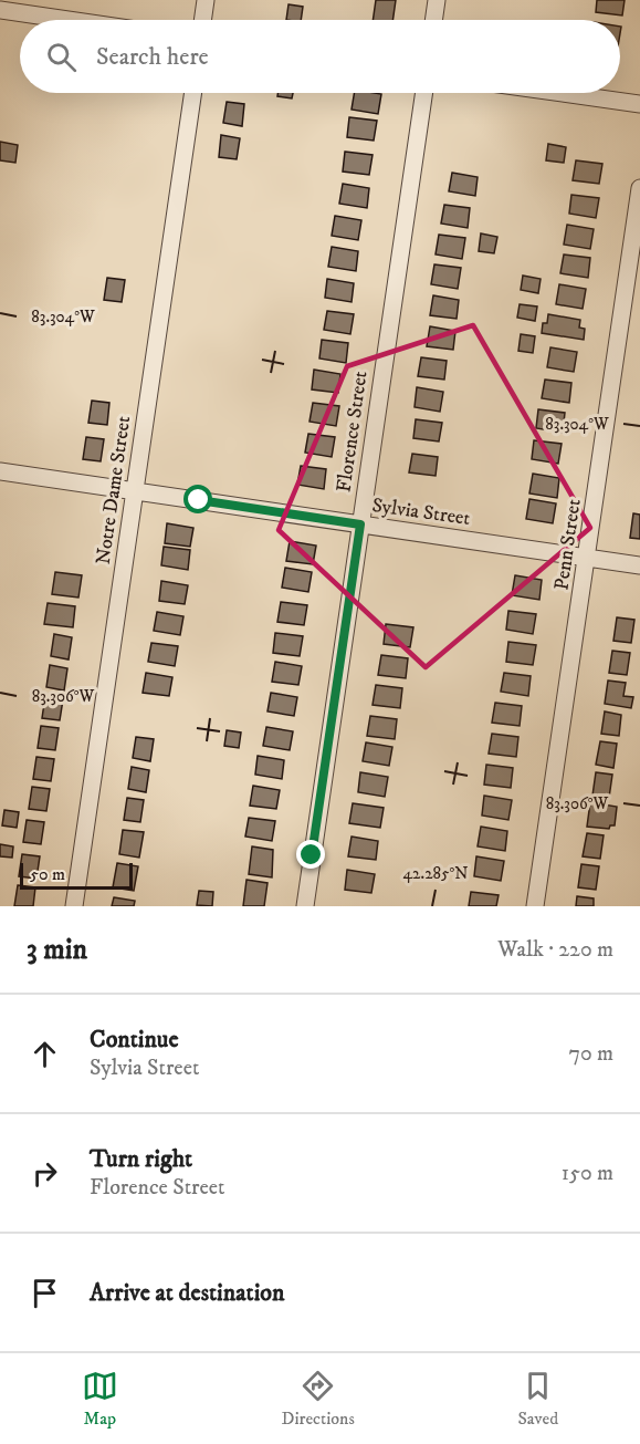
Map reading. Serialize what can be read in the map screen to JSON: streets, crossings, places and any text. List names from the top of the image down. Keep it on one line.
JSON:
{"streets":{"street":["Florence Street","Notre Dame Street","Sylvia Street","Penn Street"]},"crossings":[["Florence Street","Sylvia Street"],["Notre Dame Street","Sylvia Street"],["Sylvia Street","Penn Street"]],"scale_bar":"50 m","page":{"search":"Search here","scale":"50 m","heading":["3 min","Walk · 220 m"],"list":[["Continue","Sylvia Street","70 m"],["Turn right","Florence Street","150 m"],"Arrive at destination"],"nav":["Map","Directions","Saved"]},"coordinates":["83.304°W","83.306°W","42.285°N"]}
